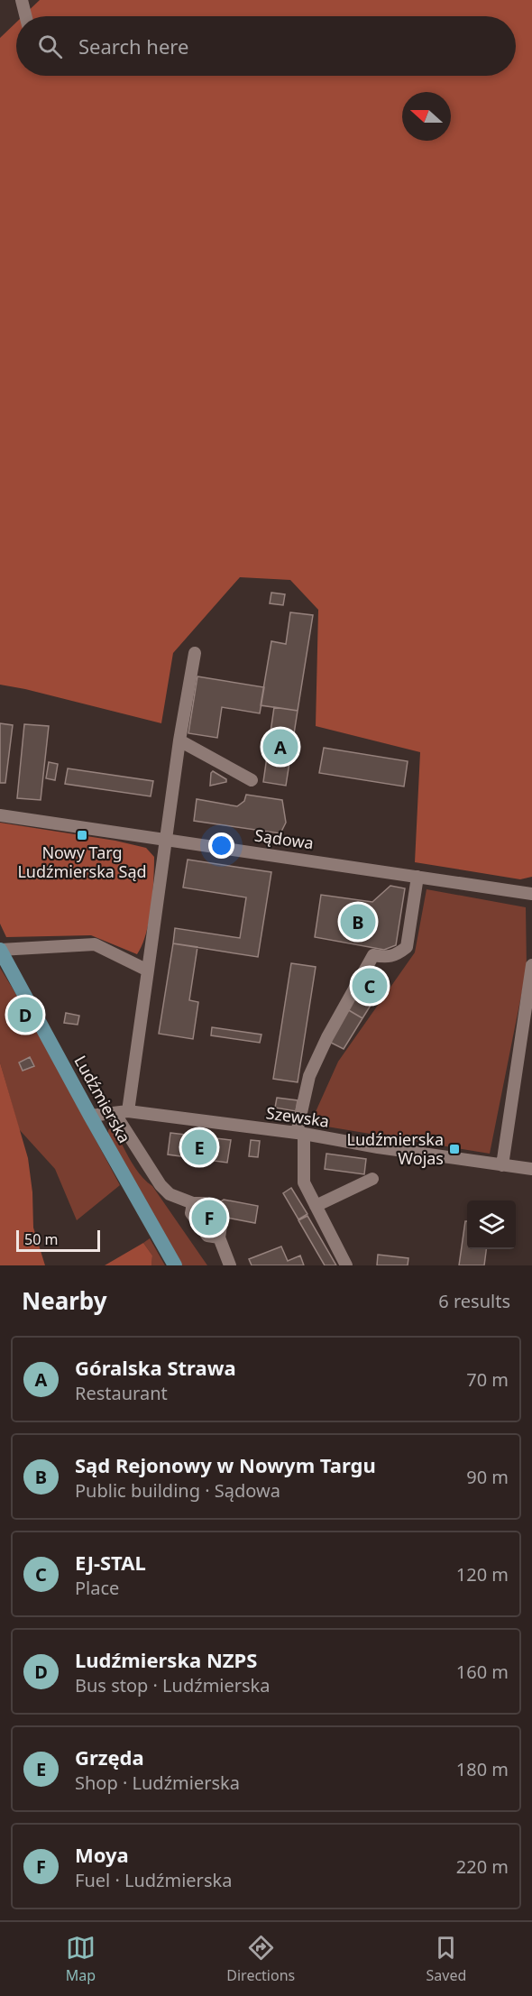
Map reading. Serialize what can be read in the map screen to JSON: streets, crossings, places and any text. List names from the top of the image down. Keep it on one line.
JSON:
{"streets":{"main road":["Ludźmierska"],"street":["Sądowa","Szewska"]},"crossings":[["Ludźmierska","Szewska"]],"places":{"transit":["Nowy Targ Ludźmierska Sąd","Ludźmierska Wojas"]},"scale_bar":"50 m","north":"left","page":{"search":"Search here","pins":["A","B","C","D","E","F"],"scale":"50 m","heading":["Nearby","6 results"],"list":[{"mark":"A","name":"Góralska Strawa","note":"Restaurant","value":"70 m"},{"mark":"B","name":"Sąd Rejonowy w Nowym Targu","note":"Public building · Sądowa","value":"90 m"},{"mark":"C","name":"EJ-STAL","note":"Place","value":"120 m"},{"mark":"D","name":"Ludźmierska NZPS","note":"Bus stop · Ludźmierska","value":"160 m"},{"mark":"E","name":"Grzęda","note":"Shop · Ludźmierska","value":"180 m"},{"mark":"F","name":"Moya","note":"Fuel · Ludźmierska","value":"220 m"}],"nav":["Map","Directions","Saved"]}}
